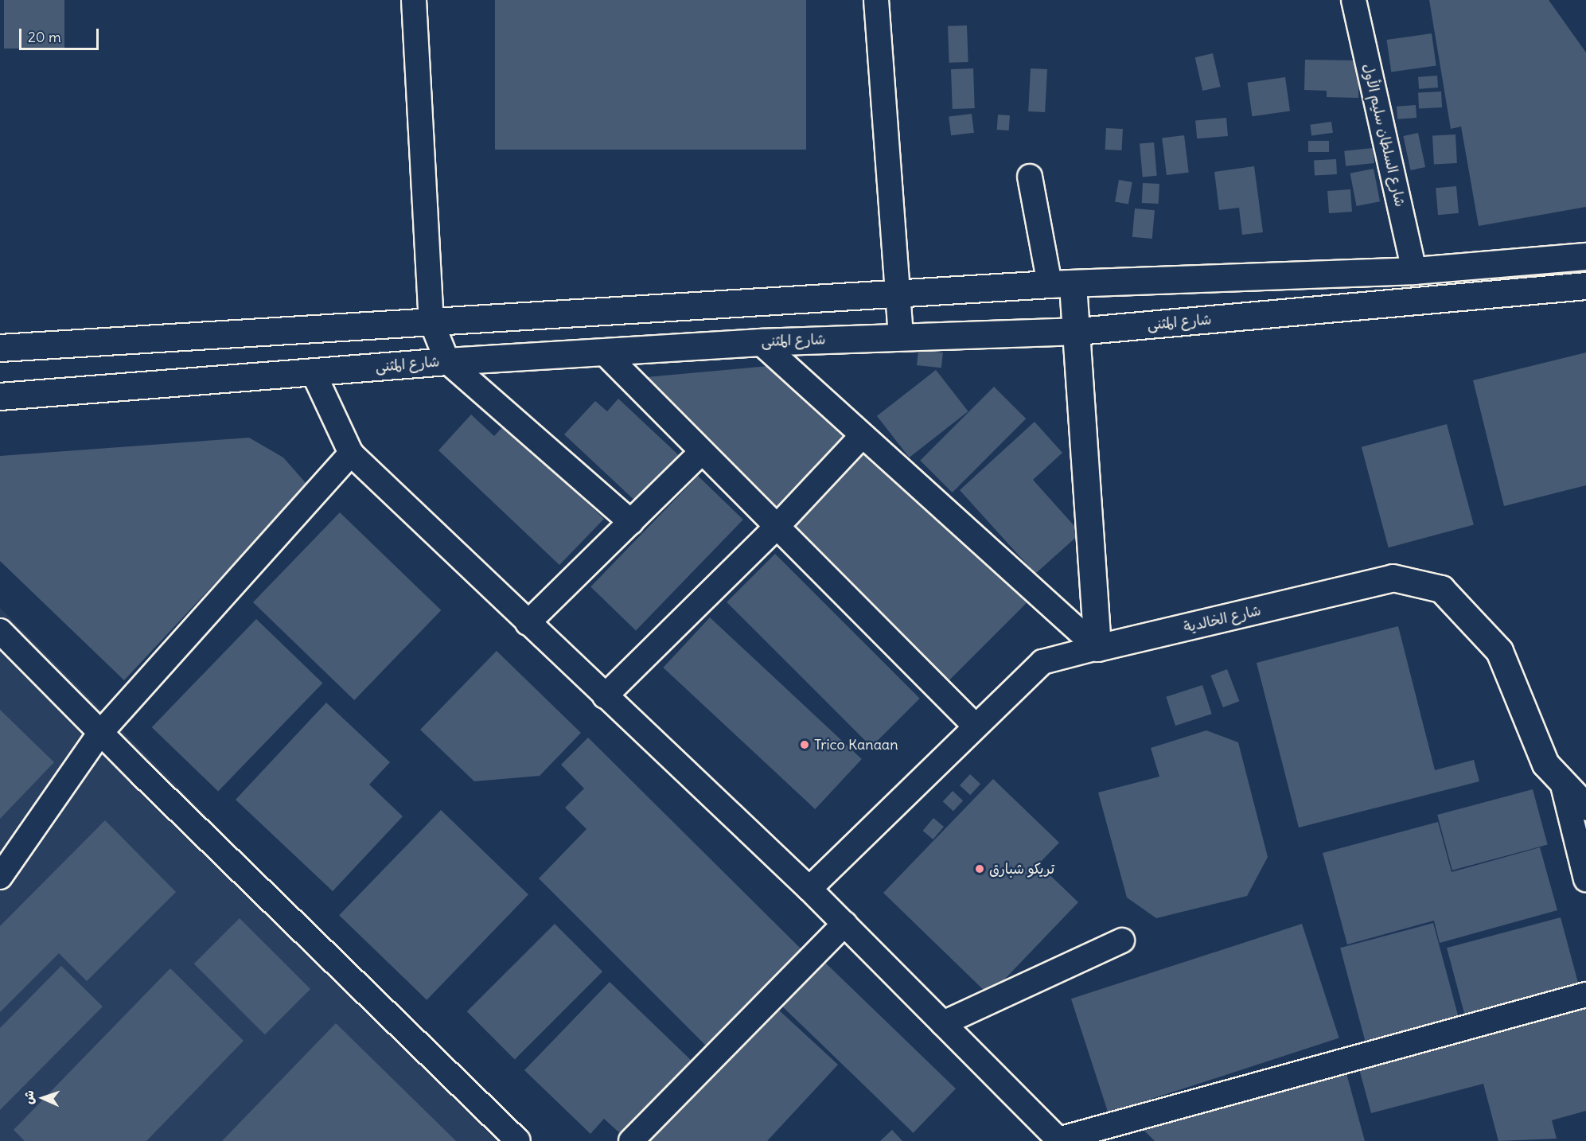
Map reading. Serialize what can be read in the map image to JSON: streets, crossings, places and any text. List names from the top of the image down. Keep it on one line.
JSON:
{"streets":{"street":["شارع السلطان سليم الأول","شارع المثنى","شارع الخالدية"]},"places":["Trico Kanaan","تريكو شبارق"],"scale_bar":"20 m","north":"left"}
